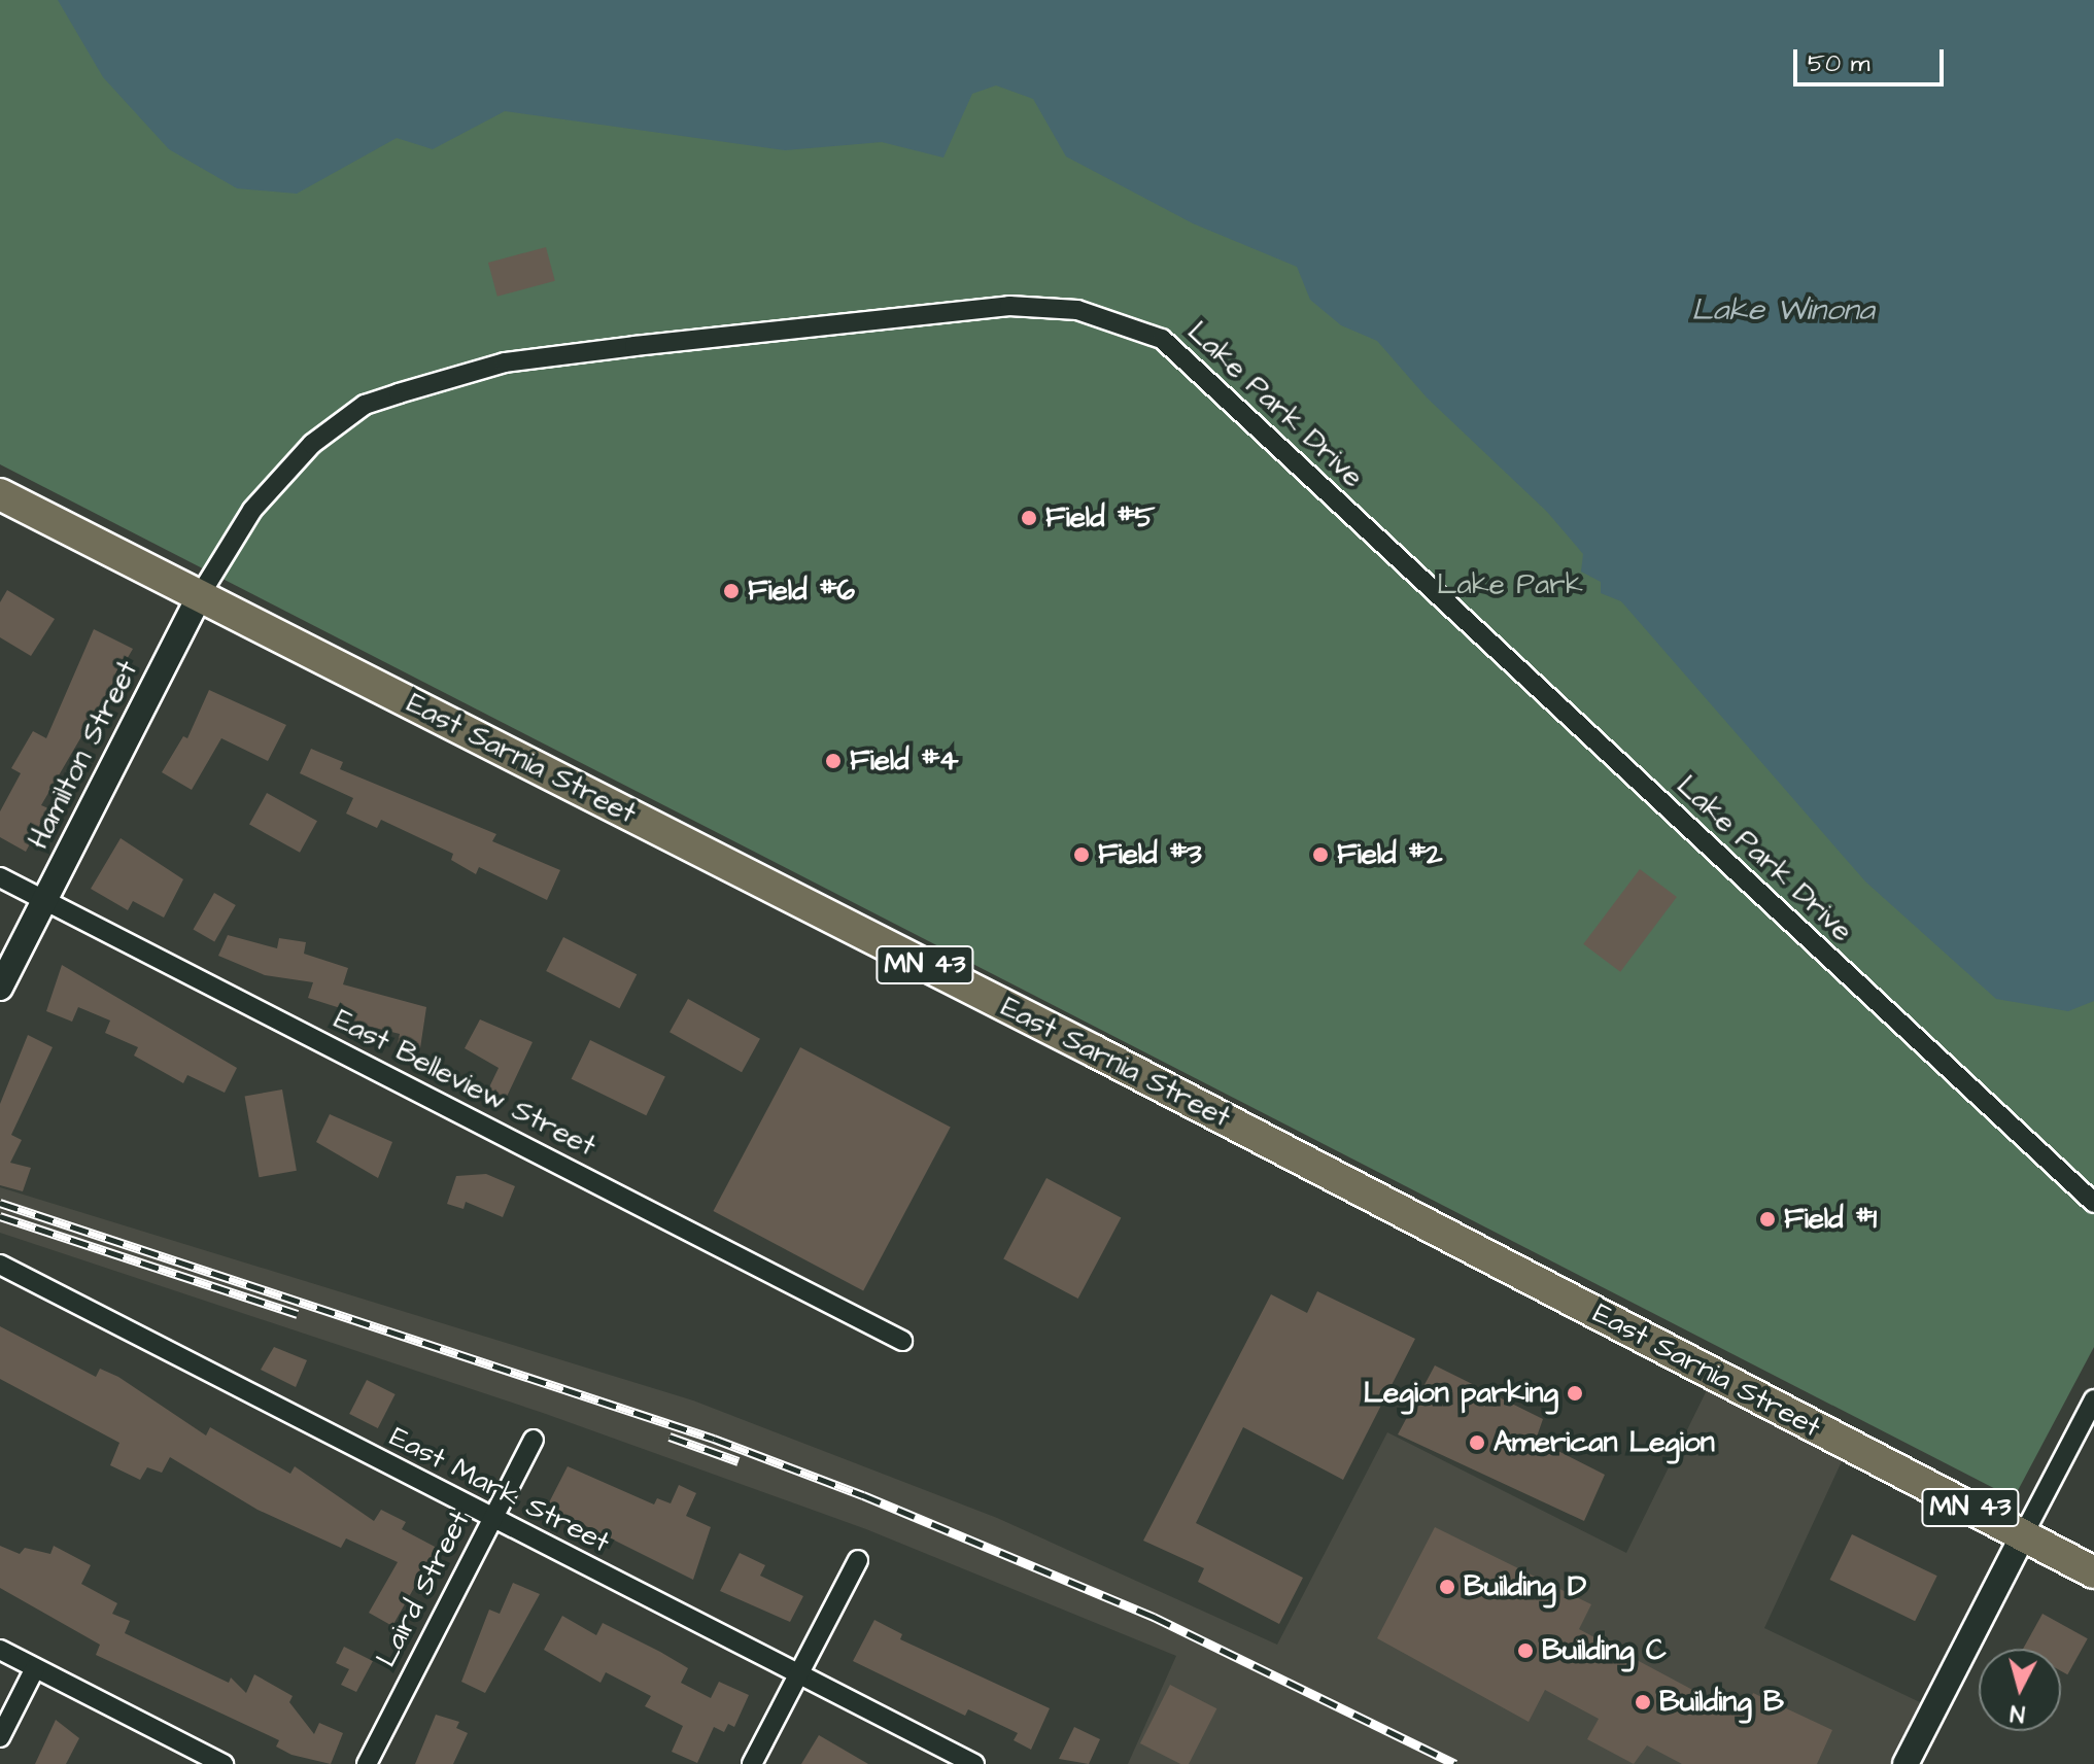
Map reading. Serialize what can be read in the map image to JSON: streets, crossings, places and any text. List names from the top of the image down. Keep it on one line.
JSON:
{"streets":{"main road":["East Sarnia Street","MN 43"],"street":["Lake Park Drive","Hamilton Street","East Belleview Street","East Mark Street","Laird Street"]},"crossings":[["Lake Park Drive","Hamilton Street"],["Lake Park Drive","East Sarnia Street"],["Hamilton Street","East Sarnia Street"],["Hamilton Street","East Belleview Street"],["East Mark Street","Laird Street"]],"water":["Lake Winona"],"parks":["Lake Park"],"places":["Field #5","Field #6","Field #4","Field #3","Field #2","Field #1","Legion parking","American Legion","Building D","Building C","Building B"],"scale_bar":"50 m","north":"bottom"}
